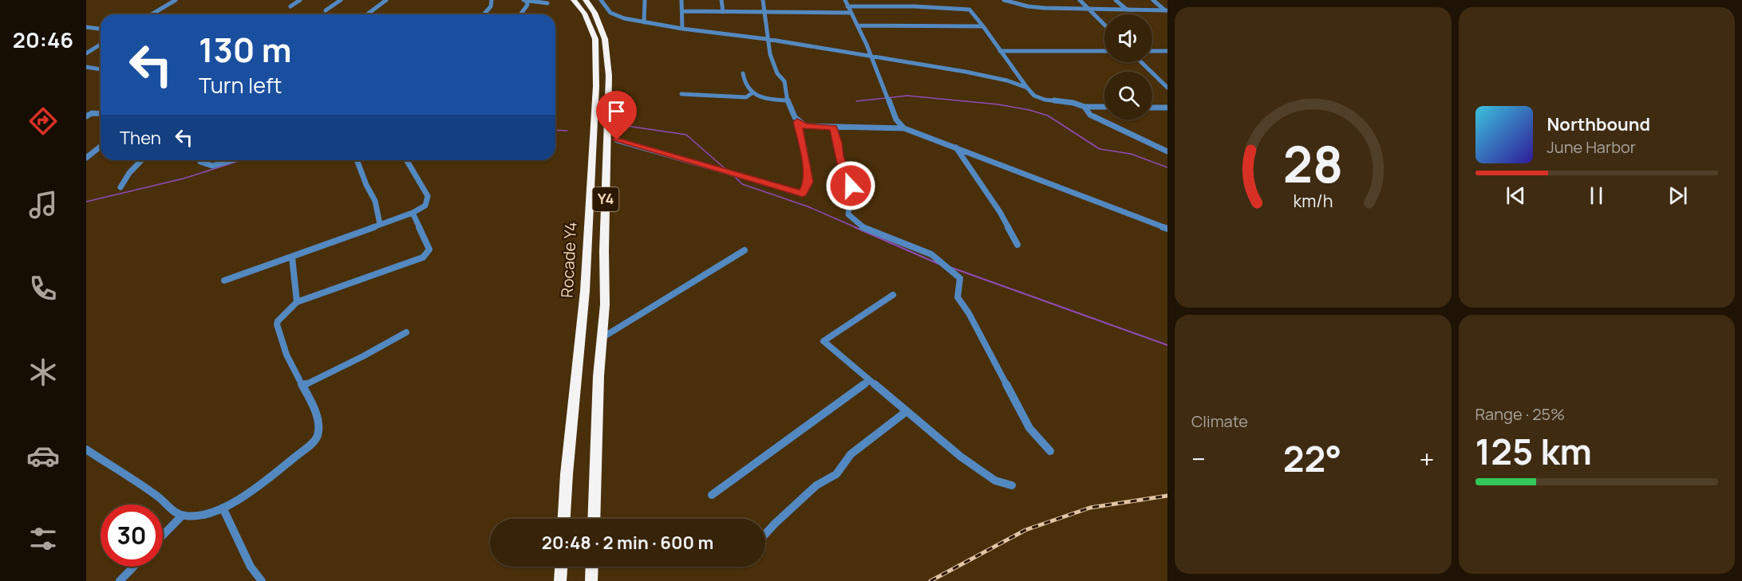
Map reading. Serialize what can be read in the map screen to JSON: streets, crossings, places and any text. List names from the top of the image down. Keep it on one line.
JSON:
{"streets":{"highway":["Y4","Rocade Y4"]},"page":{"tabs":"20:46","turn":["130 m","Turn left"],"song":["Northbound","June Harbor"],"then":"Then","tile":["Climate",["Range · 25%","125 km"]],"heat":["−","22°","+"],"limit":"30","trip":"20:48 · 2 min · 600 m","gauge":["28","km/h"]}}
